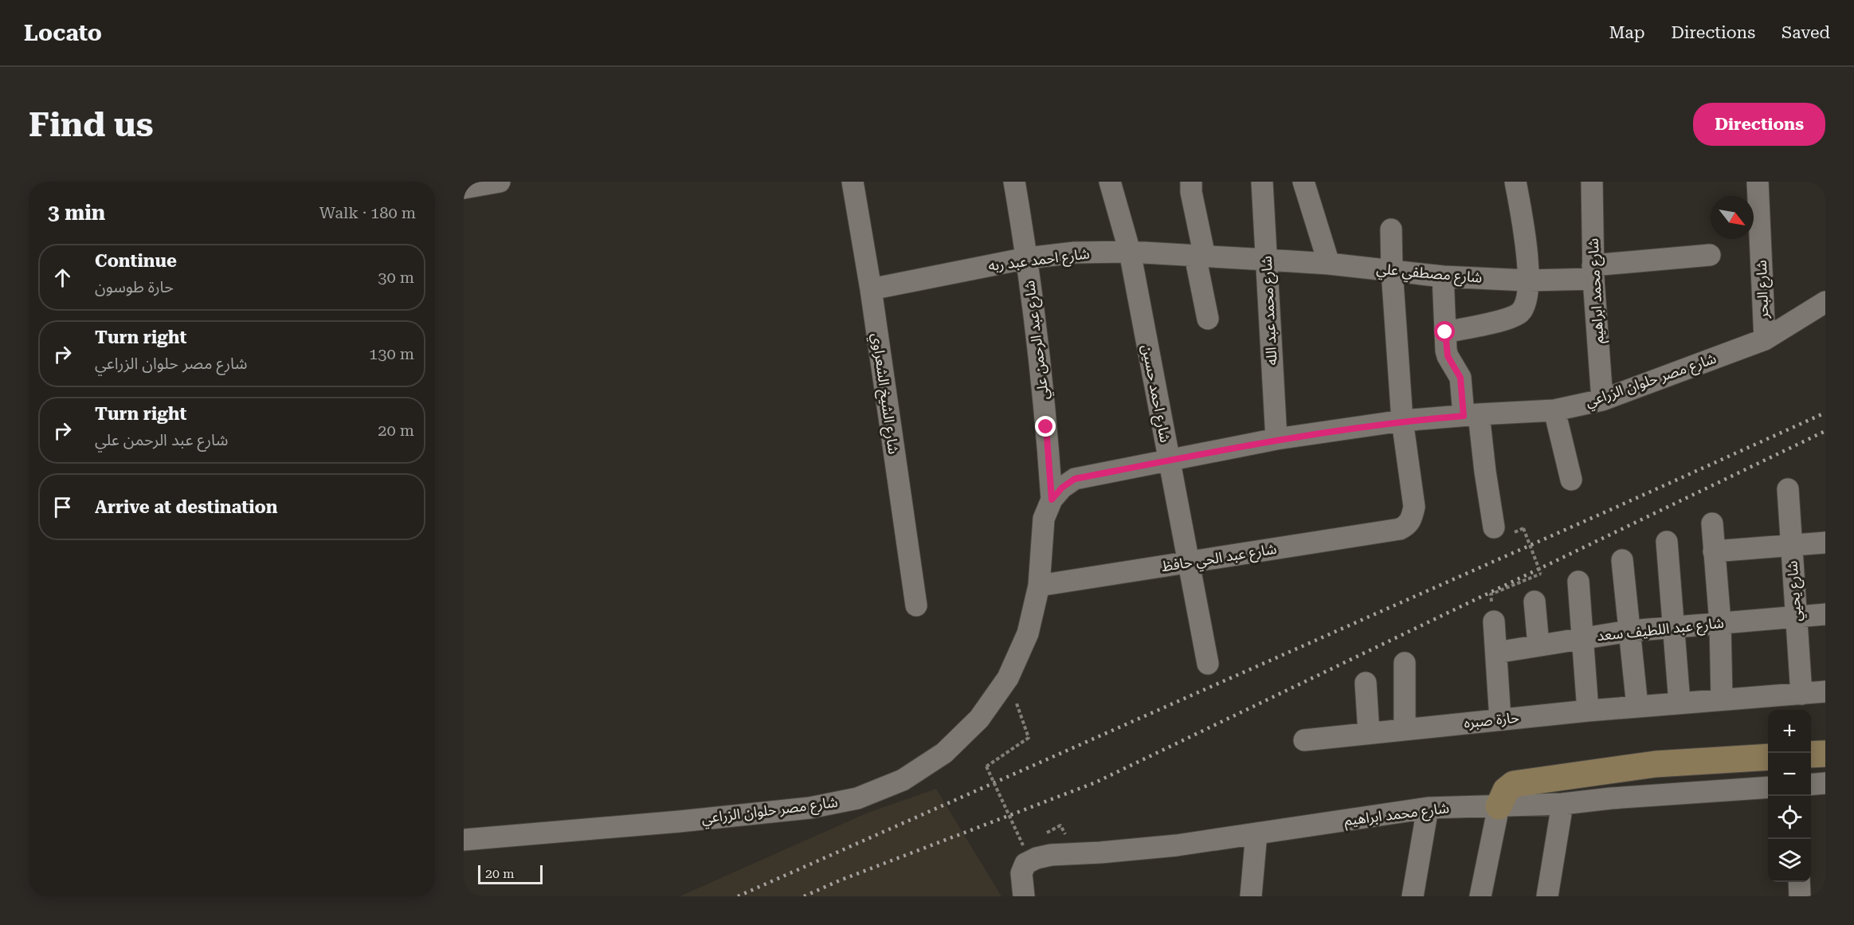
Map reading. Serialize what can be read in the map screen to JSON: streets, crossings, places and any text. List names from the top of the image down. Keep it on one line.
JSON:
{"streets":{"street":["شارع احمد عبد ربه","شارع مصطفي علي","شارع البحر","شارع محمد ابراهيم","شارع محمد عبد الله","شارع عبد الرحمن علي","شارع مصر حلوان الزراعي","شارع الشيخ الشعراوي","شارع احمد حسين","شارع عبد الحي حافظ","شارع يحيي","شارع عبد اللطيف سعد","حارة صبره"]},"crossings":[["شارع احمد عبد ربه","شارع مصطفي علي"],["شارع احمد عبد ربه","شارع محمد عبد الله"],["شارع احمد عبد ربه","شارع عبد الرحمن علي"],["شارع احمد عبد ربه","شارع الشيخ الشعراوي"],["شارع احمد عبد ربه","شارع احمد حسين"],["شارع مصطفي علي","شارع محمد ابراهيم"],["شارع مصطفي علي","شارع محمد عبد الله"],["شارع البحر","شارع مصر حلوان الزراعي"],["شارع محمد ابراهيم","شارع مصر حلوان الزراعي"],["شارع محمد عبد الله","شارع مصر حلوان الزراعي"],["شارع عبد الرحمن علي","شارع مصر حلوان الزراعي"],["شارع مصر حلوان الزراعي","شارع احمد حسين"],["شارع مصر حلوان الزراعي","شارع عبد الحي حافظ"],["شارع احمد حسين","شارع عبد الحي حافظ"],["شارع يحيي","شارع عبد اللطيف سعد"]],"scale_bar":"20 m","north":"bottom right","page":{"header":"Locato","nav":["Map","Directions","Saved"],"buttons":"Directions","title":"Find us","heading":["3 min","Walk · 180 m"],"list":[["Continue","حارة طوسون","30 m"],["Turn right","شارع مصر حلوان الزراعي","130 m"],["Turn right","شارع عبد الرحمن علي","20 m"],"Arrive at destination"],"map_buttons":["+","−"],"scale":"20 m"}}
